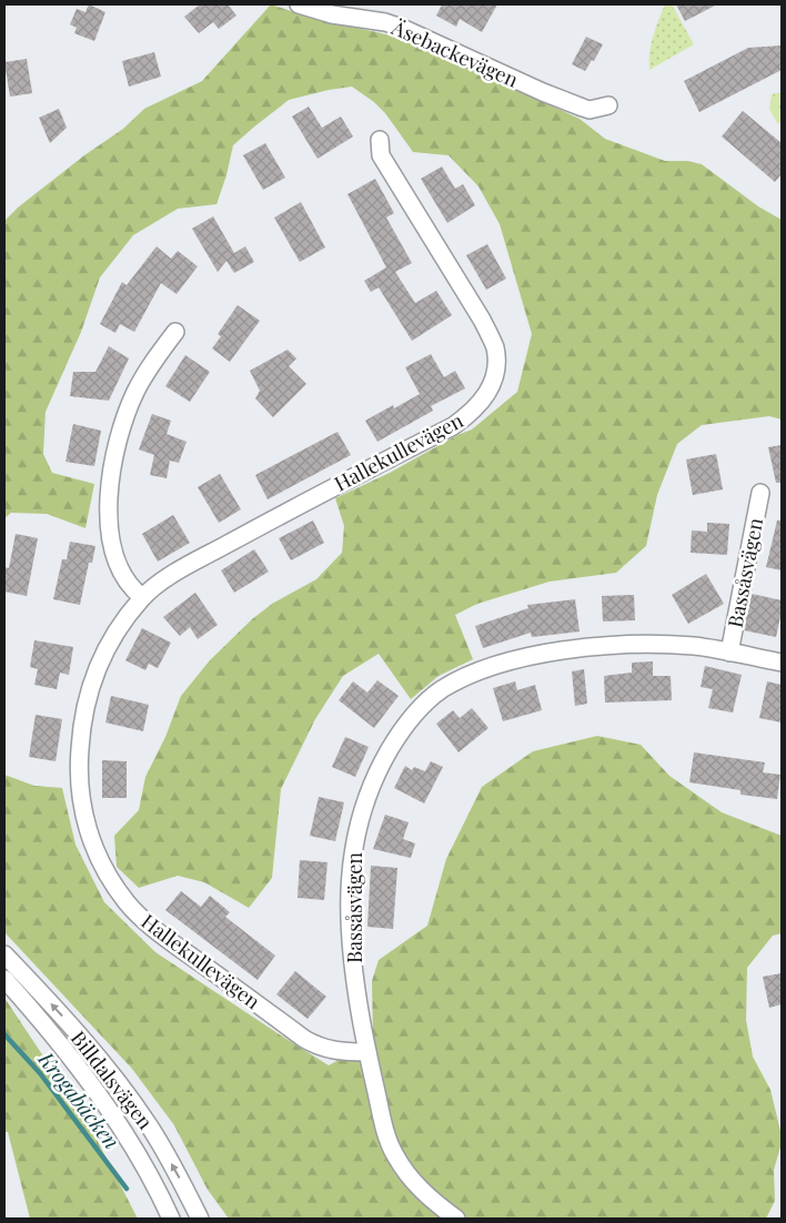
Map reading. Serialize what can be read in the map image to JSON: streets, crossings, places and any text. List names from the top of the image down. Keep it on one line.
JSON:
{"streets":{"street":["Äsebackevägen","Hallekullevägen","Bassåsvägen","Billdalsvägen"]},"crossings":[["Hallekullevägen","Bassåsvägen"]],"water":["Krogabäcken"]}
